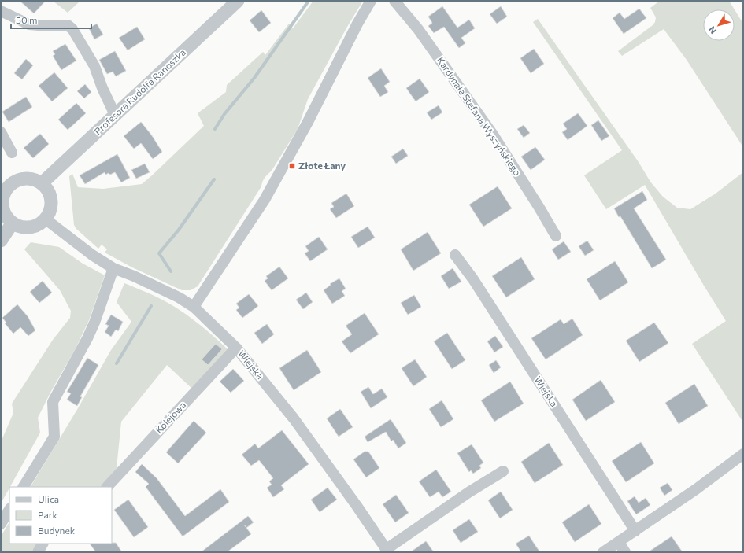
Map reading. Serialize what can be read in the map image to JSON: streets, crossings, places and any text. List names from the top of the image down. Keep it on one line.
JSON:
{"streets":{"street":["Profesora Rudolfa Ranoszka","Kardynała Stefana Wyszyńskiego","Wiejska","Kolejowa"]},"crossings":[["Profesora Rudolfa Ranoszka","Wiejska"],["Wiejska","Kolejowa"]],"places":{"transit":["Złote Łany"]},"legend":["Ulica","Park","Budynek"],"scale_bar":"50 m","north":"bottom left"}
